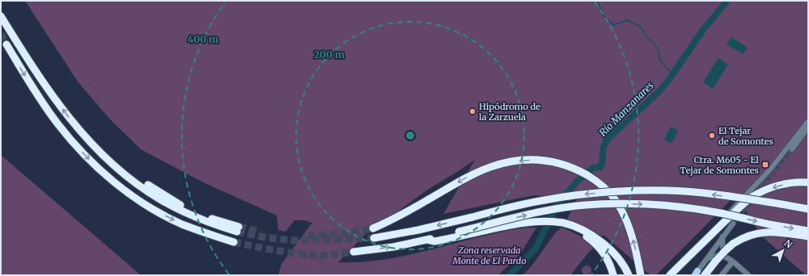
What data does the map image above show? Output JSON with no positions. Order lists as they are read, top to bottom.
{
  "water": ["Río Manzanares"],
  "parks": ["Zona reservada Monte de El Pardo"],
  "places": {
    "other": ["Hipódromo de la Zarzuela", "El Tejar de Somontes"],
    "transit": ["Ctra. M605 - El Tejar de Somontes"]
  },
  "north": "top right",
  "rings": ["400 m", "200 m"]
}
